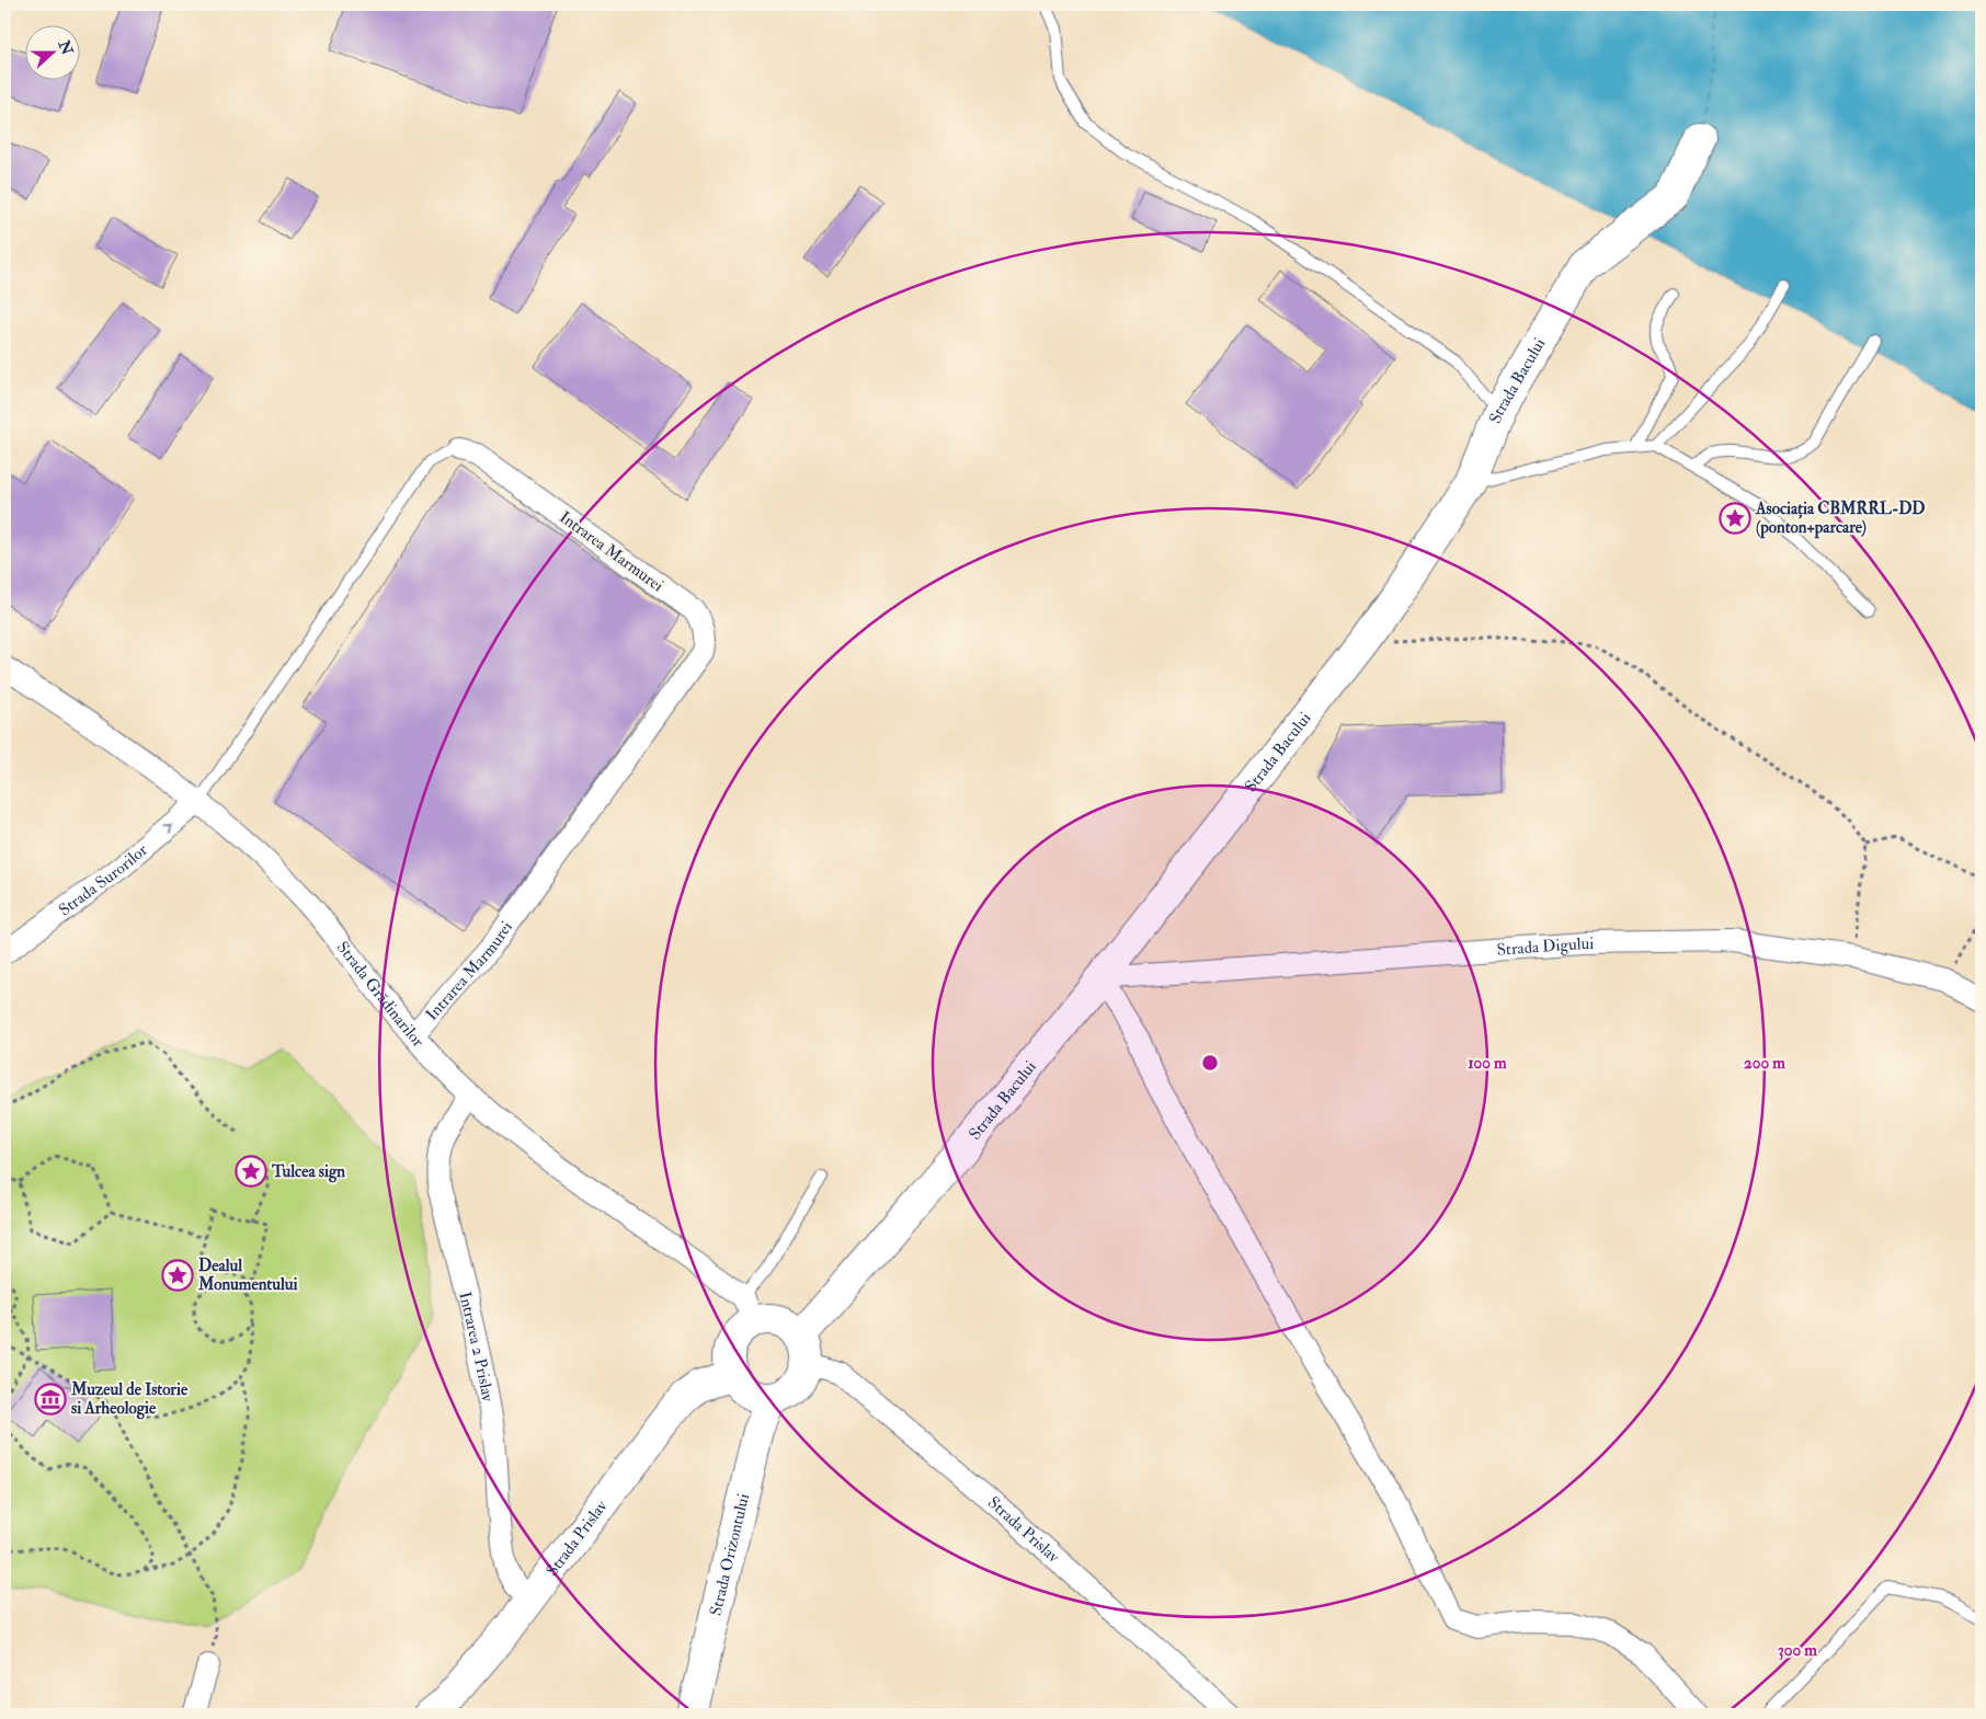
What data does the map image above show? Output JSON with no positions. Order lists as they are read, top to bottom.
{
  "streets": {
    "street": [
      "Strada Bacului",
      "Intrarea Marmurei",
      "Strada Surorilor",
      "Strada Digului",
      "Strada Grădinarilor",
      "Intrarea 2 Prislav",
      "Strada Prislav",
      "Strada Orizontului"
    ]
  },
  "crossings": [
    ["Strada Bacului", "Strada Digului"],
    ["Strada Bacului", "Strada Grădinarilor"],
    ["Strada Bacului", "Strada Prislav"],
    ["Strada Bacului", "Strada Orizontului"],
    ["Intrarea Marmurei", "Strada Surorilor"],
    ["Intrarea Marmurei", "Strada Grădinarilor"],
    ["Strada Surorilor", "Strada Grădinarilor"],
    ["Strada Grădinarilor", "Intrarea 2 Prislav"],
    ["Strada Grădinarilor", "Strada Prislav"],
    ["Strada Grădinarilor", "Strada Orizontului"],
    ["Intrarea 2 Prislav", "Strada Prislav"],
    ["Strada Prislav", "Strada Orizontului"]
  ],
  "one_way": ["Strada Surorilor"],
  "places": {
    "place": ["Asociația CBMRRL-DD (ponton+parcare)", "Tulcea sign", "Dealul Monumentului"],
    "museum": ["Muzeul de Istorie si Arheologie"]
  },
  "north": "right",
  "rings": ["100 m", "200 m", "300 m"]
}
